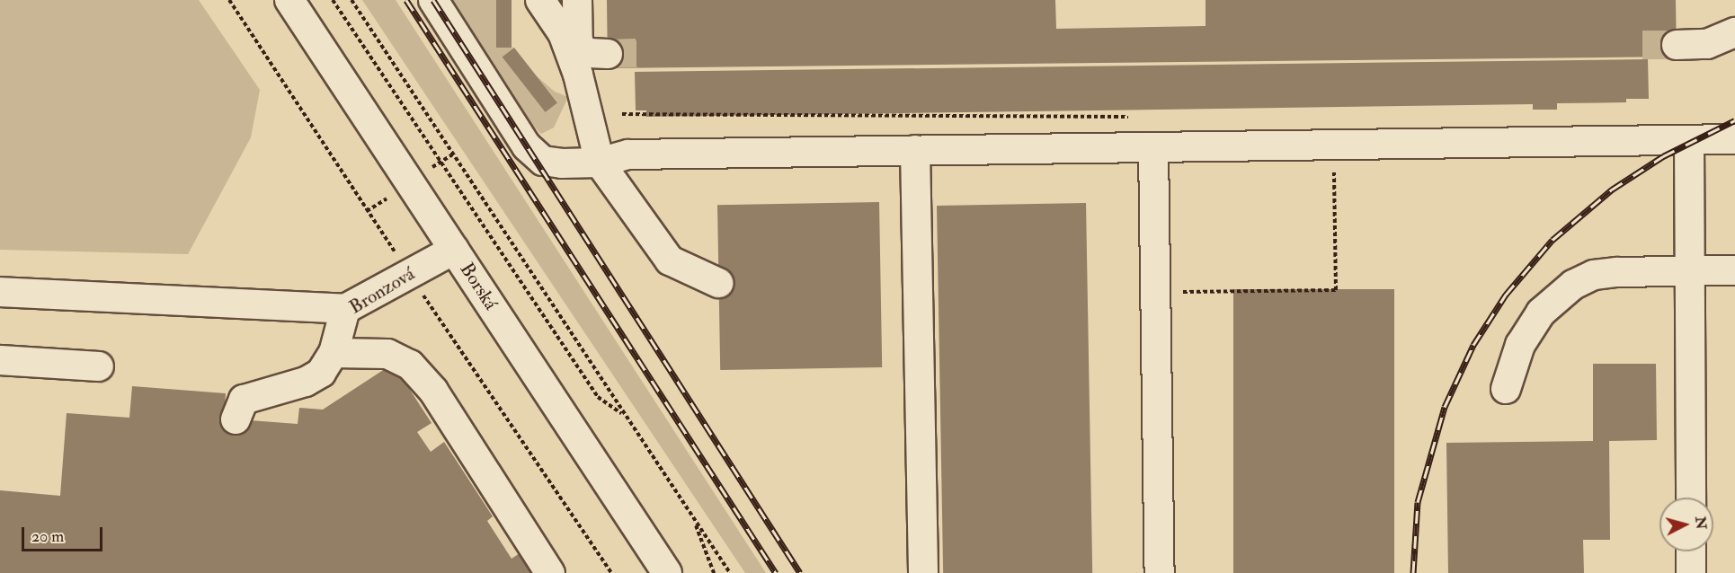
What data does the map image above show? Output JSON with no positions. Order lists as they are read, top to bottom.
{
  "streets": {
    "street": ["Borská", "Bronzová"]
  },
  "crossings": [
    ["Borská", "Bronzová"]
  ],
  "scale_bar": "20 m",
  "north": "right"
}
